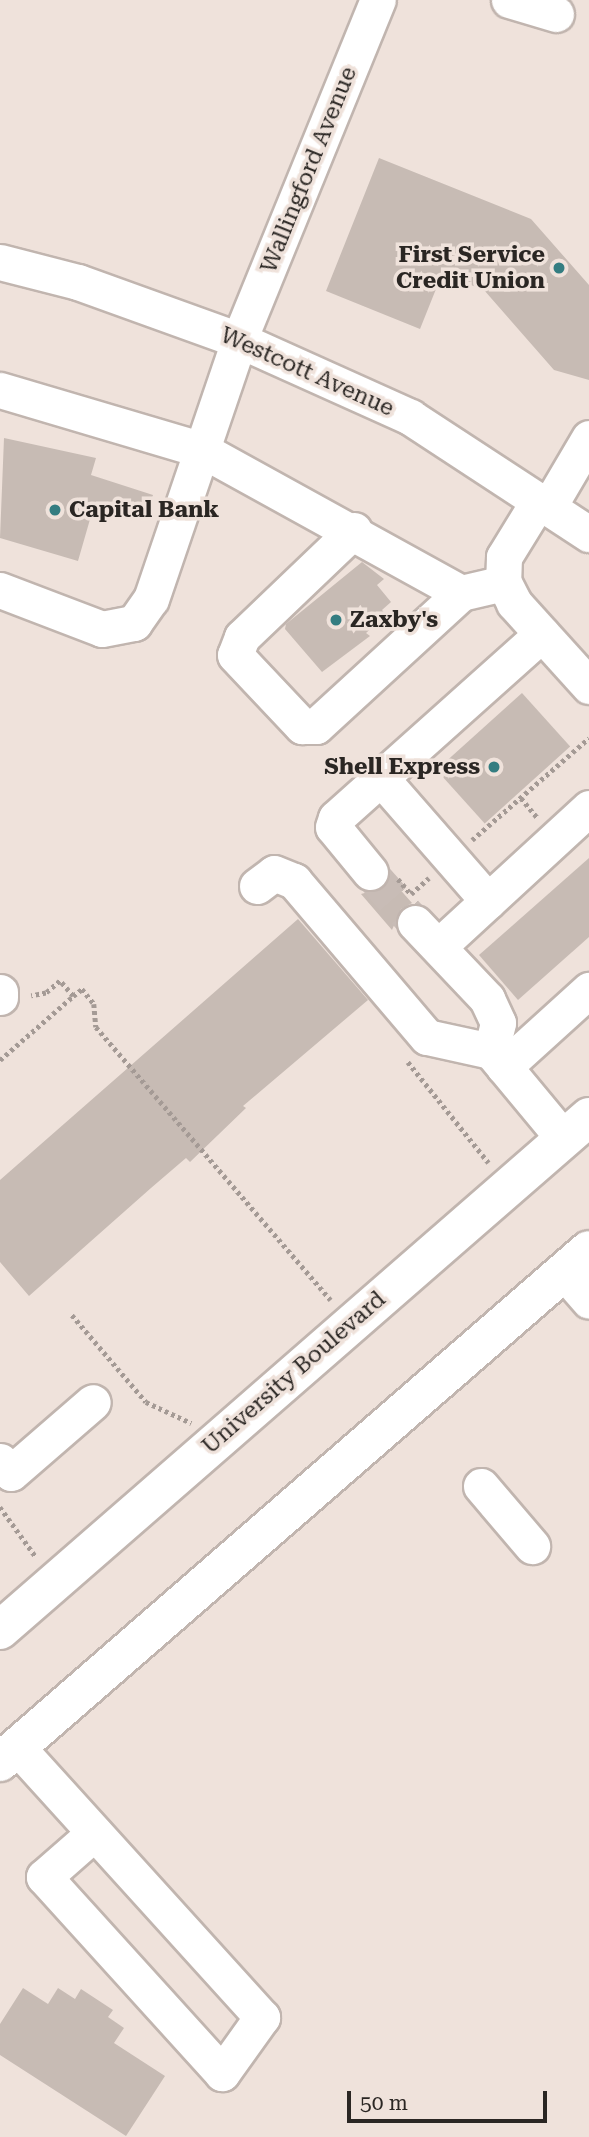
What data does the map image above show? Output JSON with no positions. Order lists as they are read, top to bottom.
{
  "streets": {
    "main road": ["University Boulevard"],
    "street": ["Wallingford Avenue", "Westcott Avenue"]
  },
  "crossings": [
    ["Wallingford Avenue", "Westcott Avenue"]
  ],
  "places": [
    "First Service Credit Union",
    "Capital Bank",
    "Zaxby's",
    "Shell Express"
  ],
  "scale_bar": "50 m"
}
